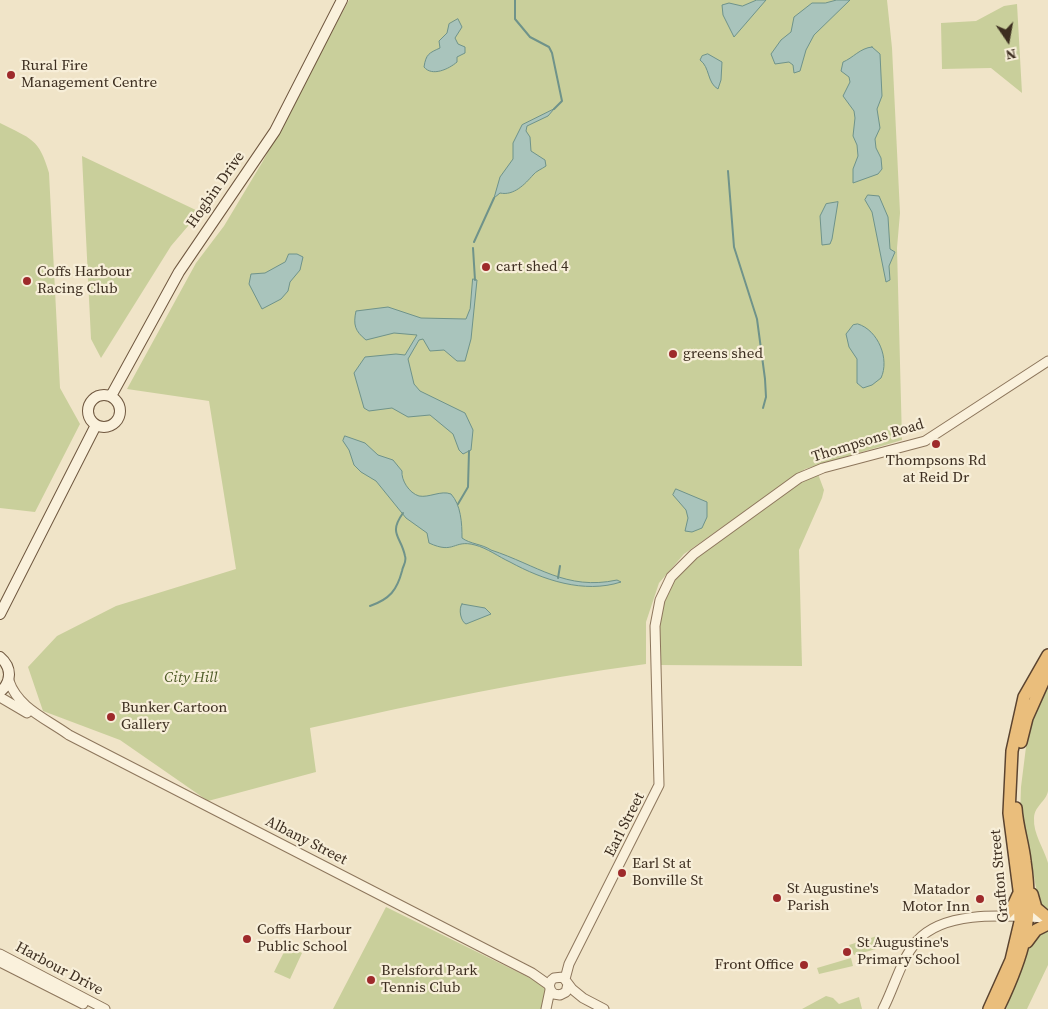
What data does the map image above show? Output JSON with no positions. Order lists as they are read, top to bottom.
{
  "streets": {
    "highway": ["Grafton Street"],
    "main road": ["Hogbin Drive"],
    "street": [
      "Thompsons Road",
      "Earl Street",
      "Albany Street",
      "Harbour Drive"
    ]
  },
  "crossings": [
    ["Thompsons Road", "Earl Street"],
    ["Earl Street", "Albany Street"]
  ],
  "parks": ["City Hill"],
  "places": [
    "Rural Fire Management Centre",
    "cart shed 4",
    "Coffs Harbour Racing Club",
    "greens shed",
    "Thompsons Rd at Reid Dr",
    "Bunker Cartoon Gallery",
    "Earl St at Bonville St",
    "St Augustine's Parish",
    "Matador Motor Inn",
    "Coffs Harbour Public School",
    "St Augustine's Primary School",
    "Front Office",
    "Brelsford Park Tennis Club"
  ],
  "north": "bottom"
}
